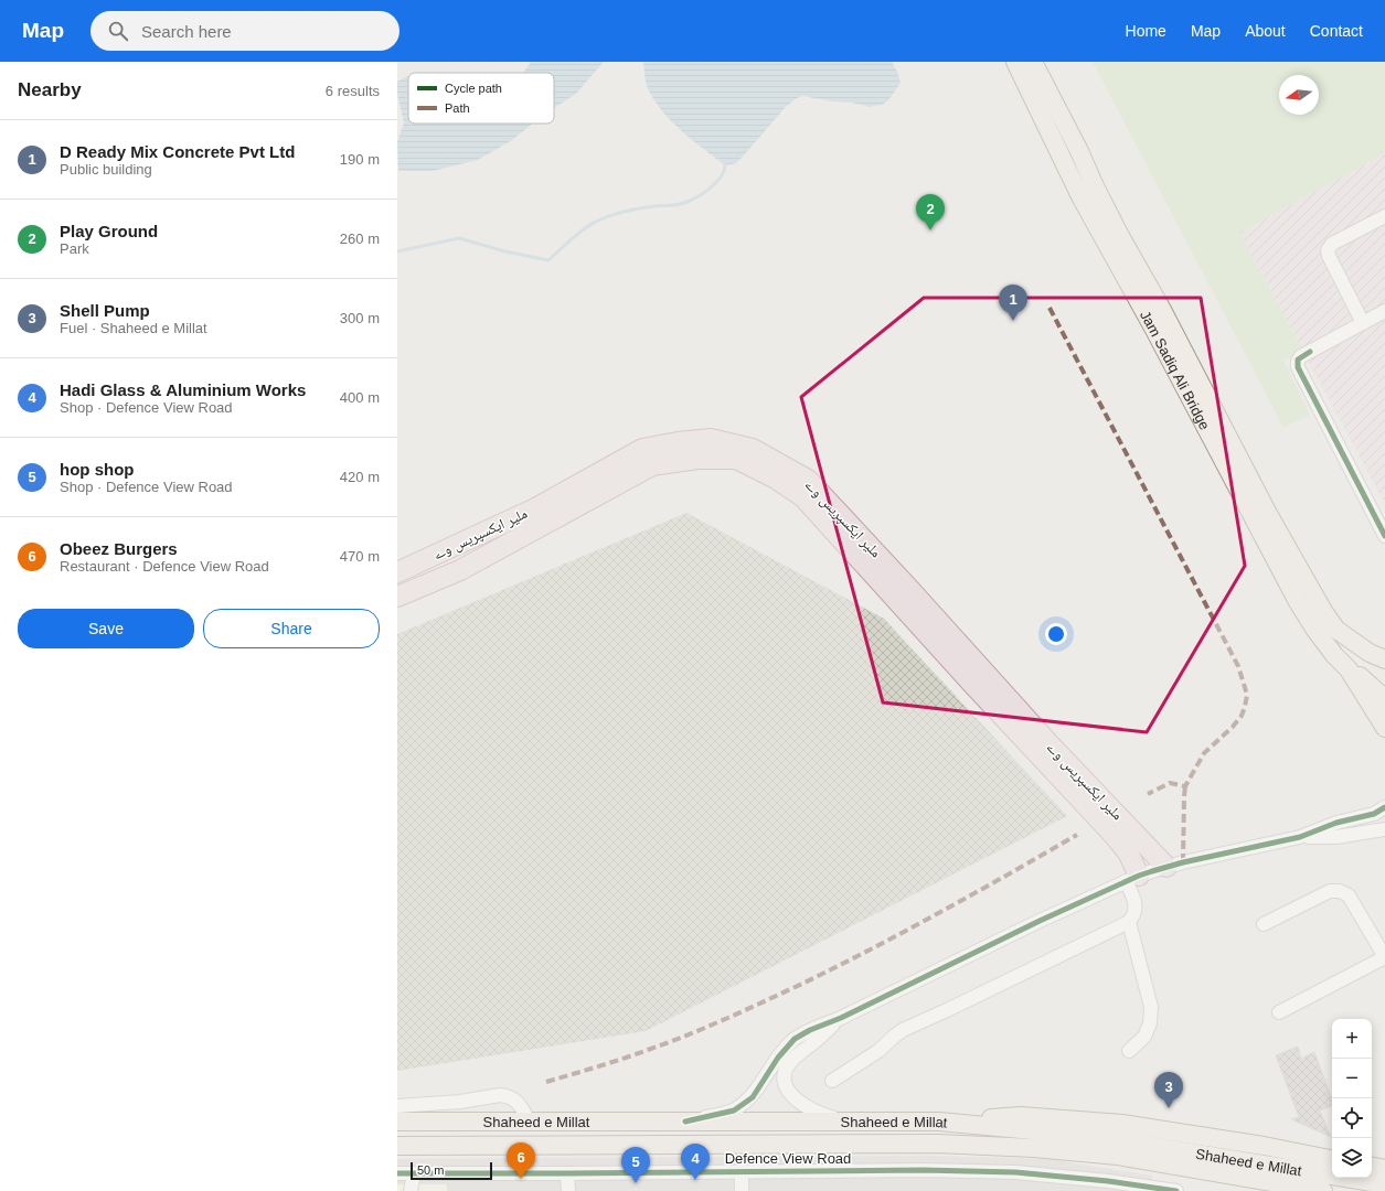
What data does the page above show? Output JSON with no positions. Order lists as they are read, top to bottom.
{
  "streets": {
    "highway": ["ملیر ایکسپریس وے"],
    "main road": ["Jam Sadiq Ali Bridge", "Shaheed e Millat"],
    "street": ["Defence View Road"]
  },
  "legend": ["Cycle path", "Path"],
  "scale_bar": "50 m",
  "north": "left",
  "page": {
    "header": "Map",
    "search": "Search here",
    "nav": [
      "Home",
      "Map",
      "About",
      "Contact"
    ],
    "heading": ["Nearby", "6 results"],
    "list": [
      {
        "mark": "1",
        "name": "D Ready Mix Concrete Pvt Ltd",
        "note": "Public building",
        "value": "190 m"
      },
      {
        "mark": "2",
        "name": "Play Ground",
        "note": "Park",
        "value": "260 m"
      },
      {
        "mark": "3",
        "name": "Shell Pump",
        "note": "Fuel · Shaheed e Millat",
        "value": "300 m"
      },
      {
        "mark": "4",
        "name": "Hadi Glass & Aluminium Works",
        "note": "Shop · Defence View Road",
        "value": "400 m"
      },
      {
        "mark": "5",
        "name": "hop shop",
        "note": "Shop · Defence View Road",
        "value": "420 m"
      },
      {
        "mark": "6",
        "name": "Obeez Burgers",
        "note": "Restaurant · Defence View Road",
        "value": "470 m"
      }
    ],
    "pins": [
      "2",
      "1",
      "3",
      "6",
      "4",
      "5"
    ],
    "buttons": ["Save", "Share"],
    "map_buttons": ["+", "−"],
    "scale": "50 m"
  }
}
